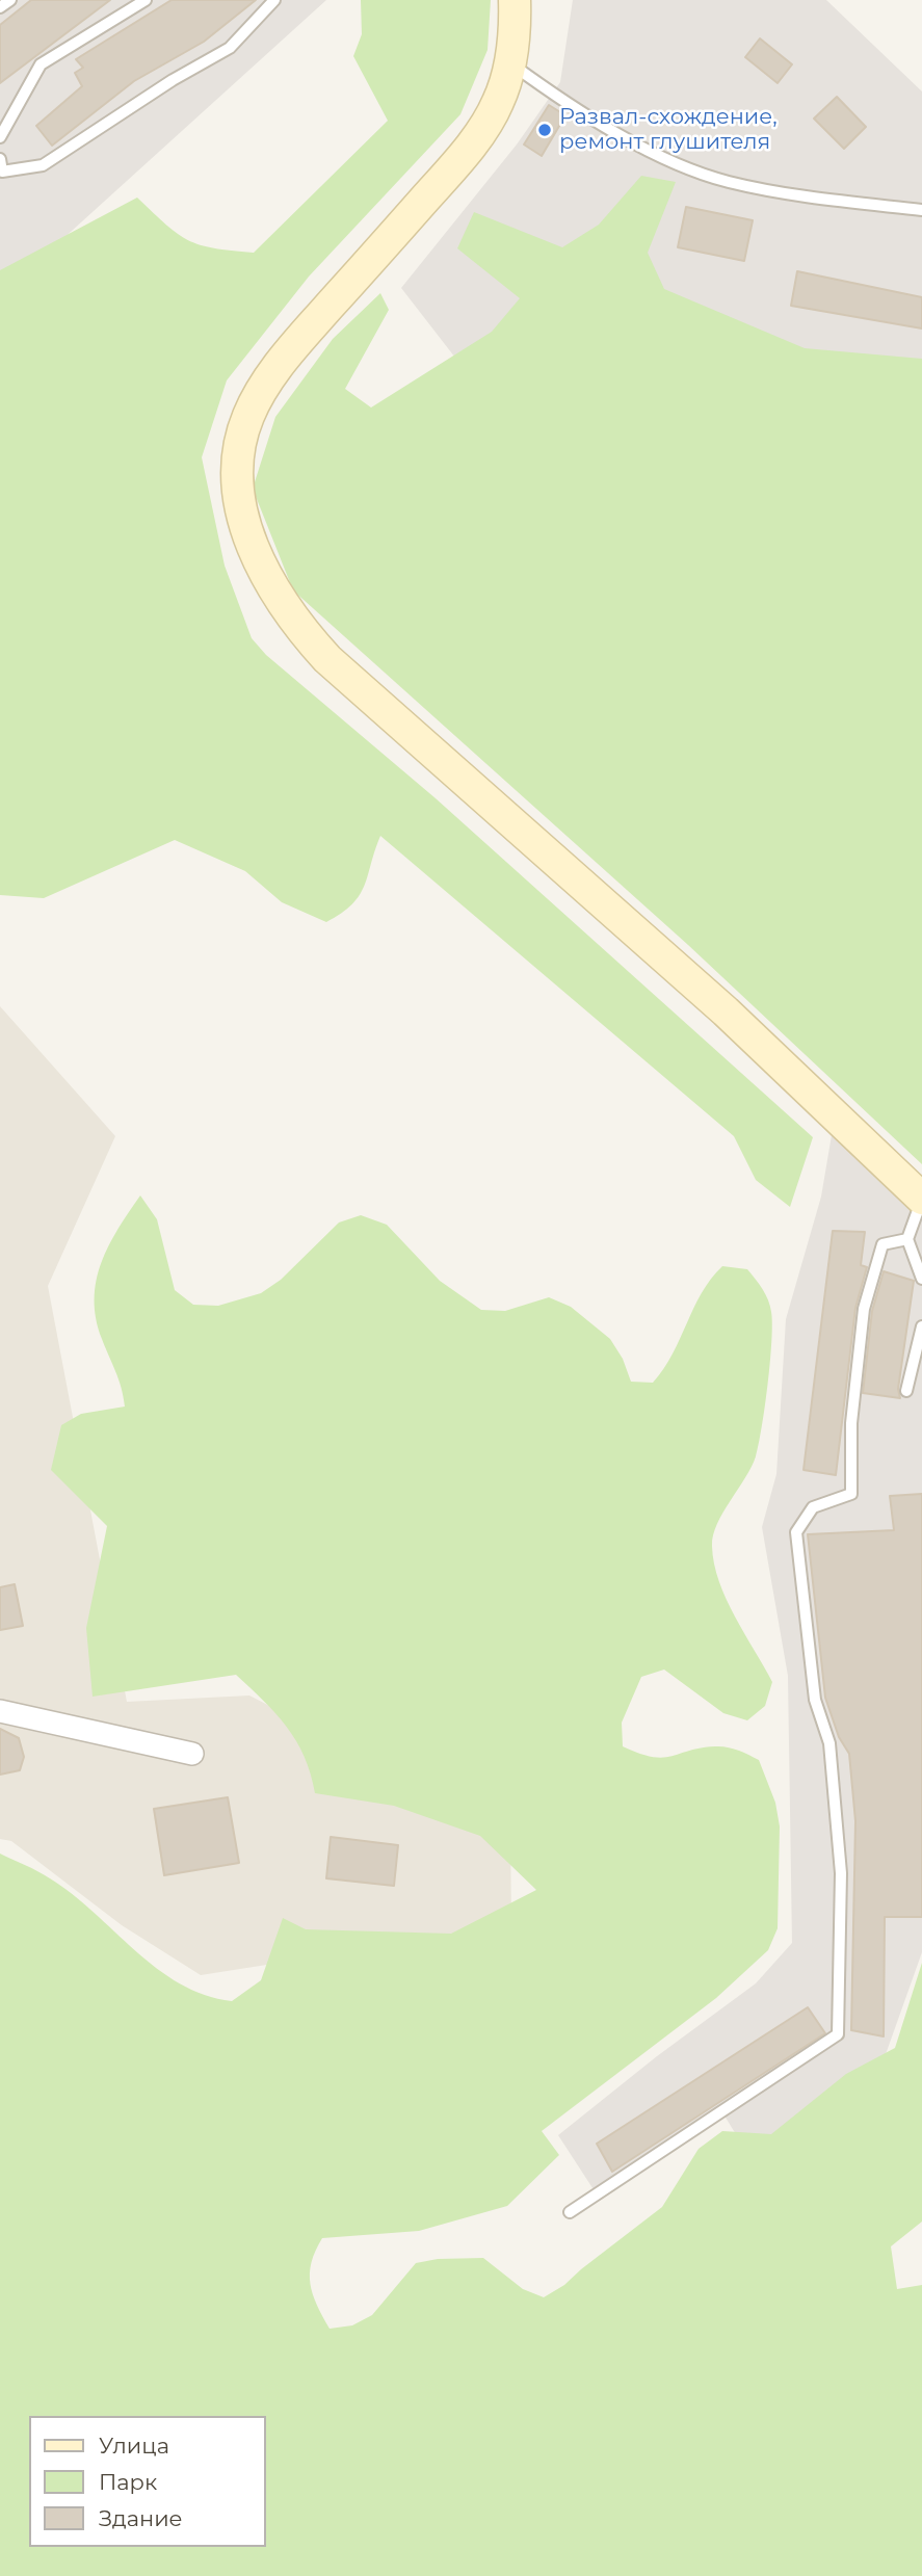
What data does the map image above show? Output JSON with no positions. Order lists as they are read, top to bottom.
{
  "places": ["Развал-схождение, ремонт глушителя"],
  "legend": ["Улица", "Парк", "Здание"]
}
